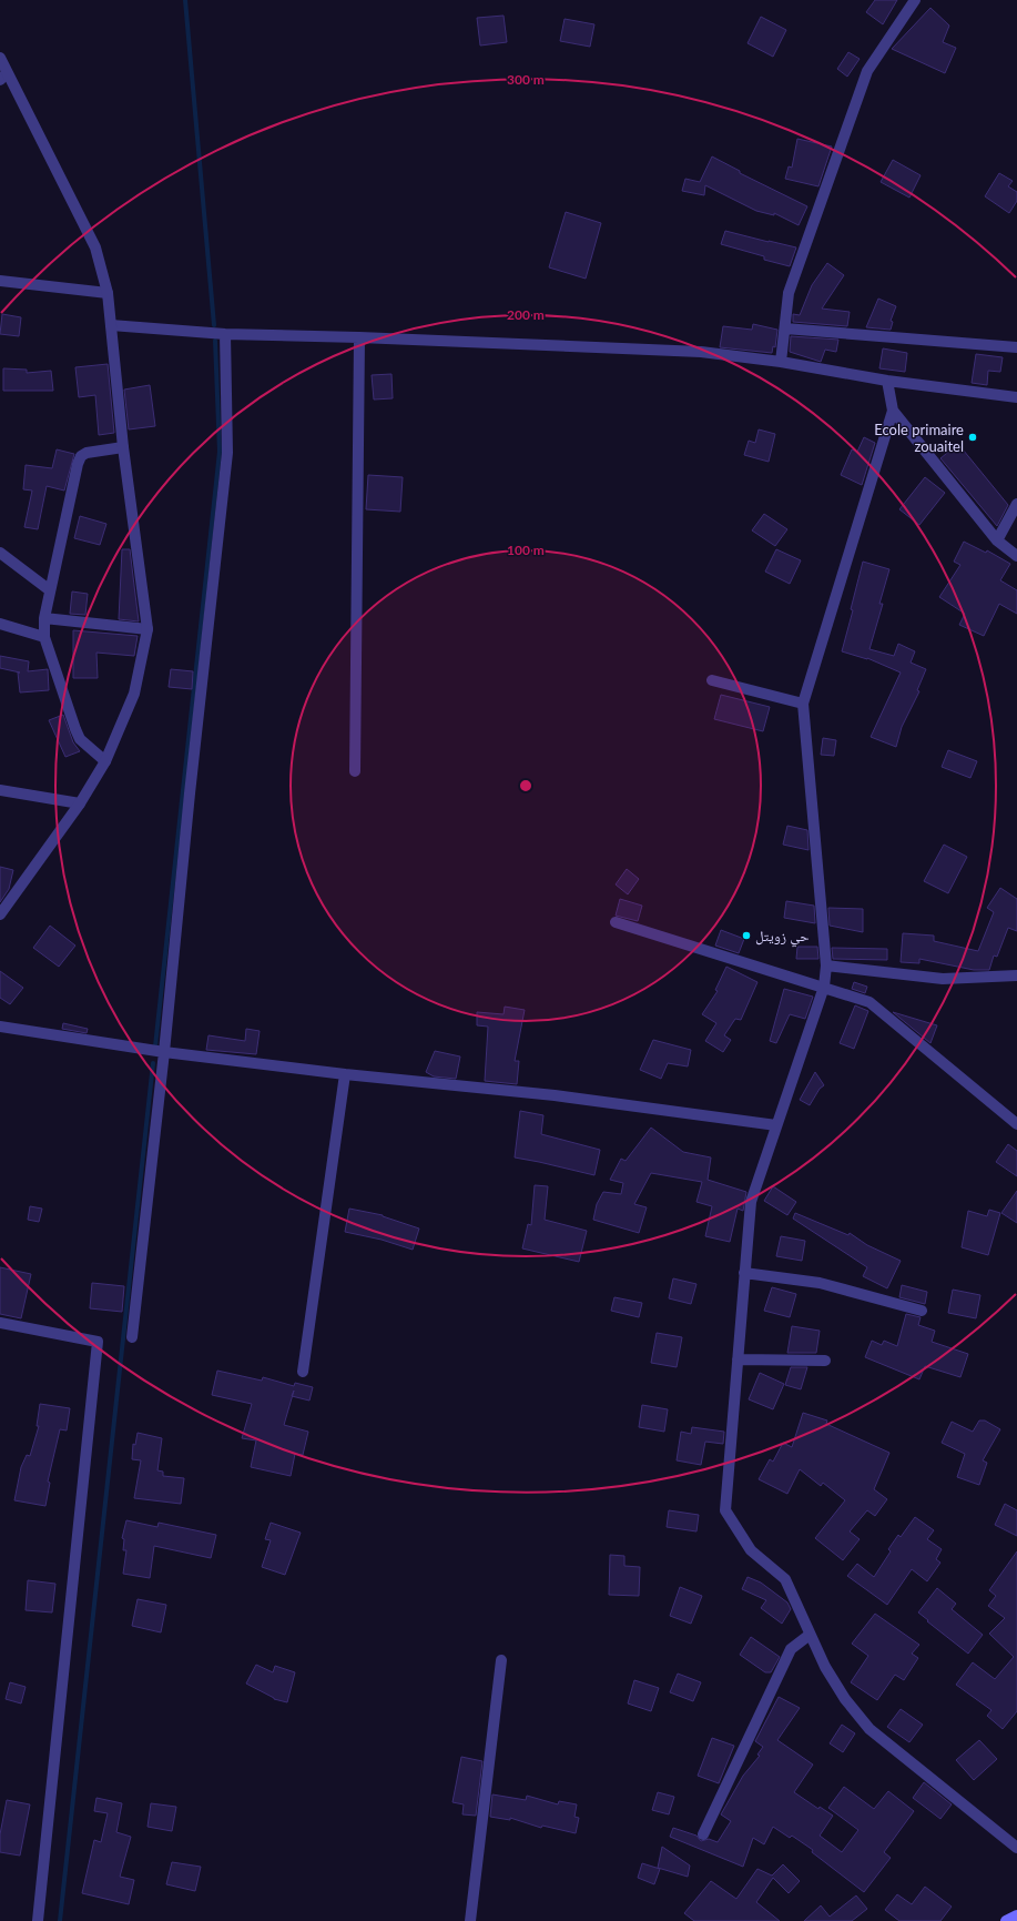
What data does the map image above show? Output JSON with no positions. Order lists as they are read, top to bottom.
{
  "places": ["Ecole primaire zouaitel", "حي زويتل"],
  "rings": ["300 m", "200 m", "100 m"]
}
